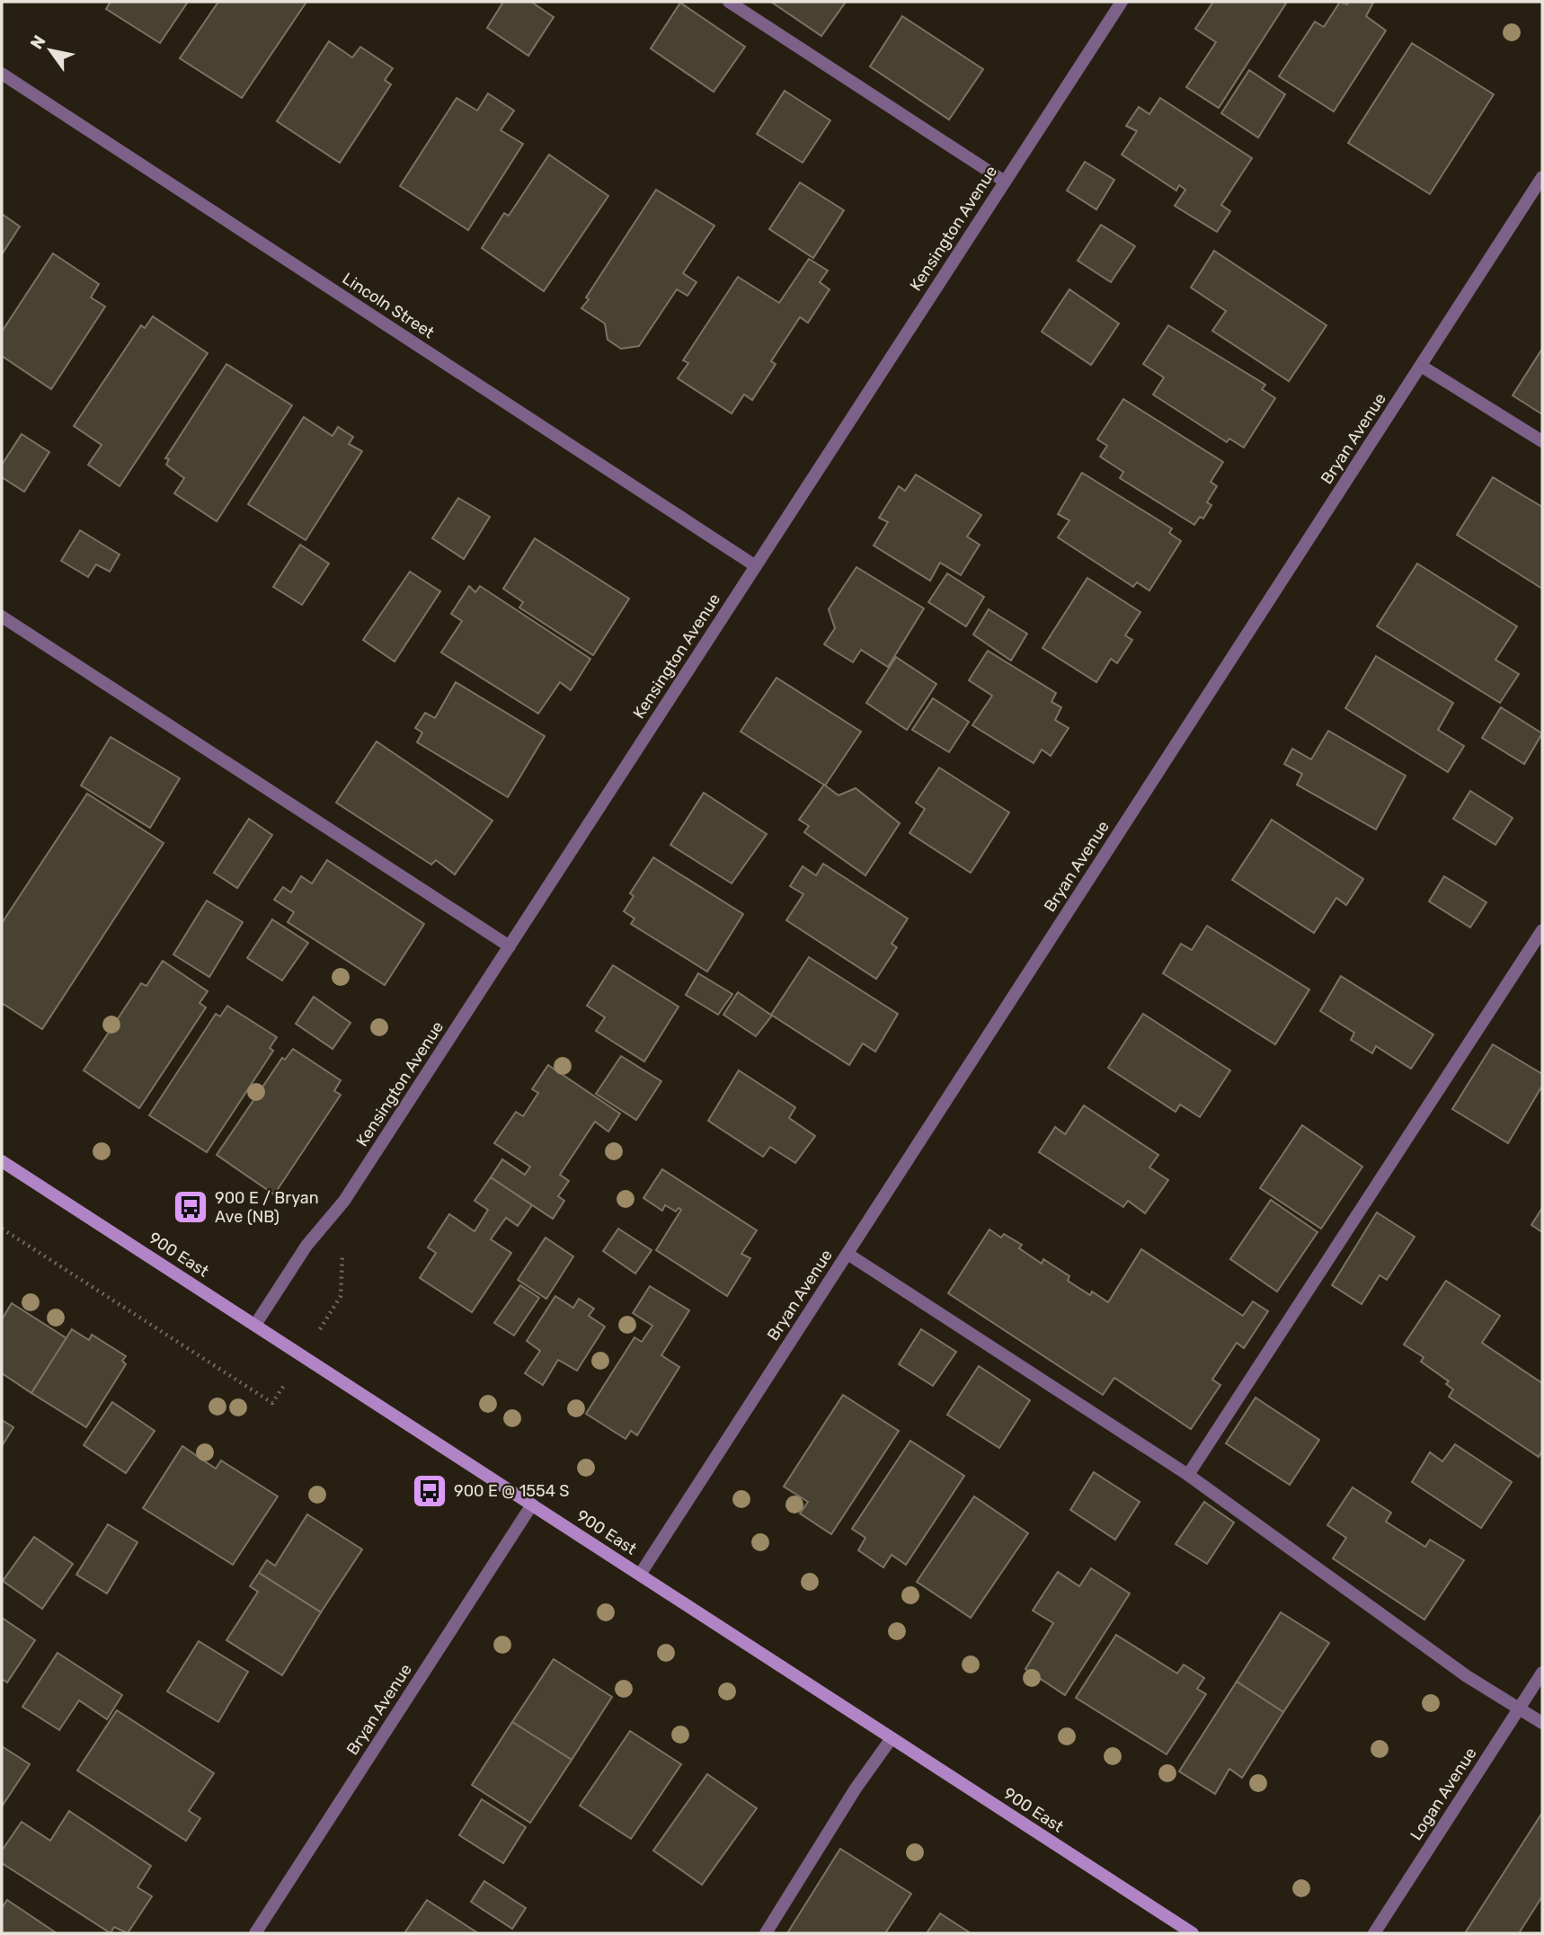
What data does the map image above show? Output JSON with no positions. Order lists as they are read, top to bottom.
{
  "streets": {
    "street": [
      "Kensington Avenue",
      "Lincoln Street",
      "Bryan Avenue",
      "900 East",
      "Logan Avenue"
    ]
  },
  "crossings": [
    ["Kensington Avenue", "Lincoln Street"],
    ["Kensington Avenue", "900 East"],
    ["Bryan Avenue", "900 East"]
  ],
  "places": {
    "bus stop": ["900 E / Bryan Ave (NB)", "900 E @ 1554 S"]
  },
  "north": "top left"
}
